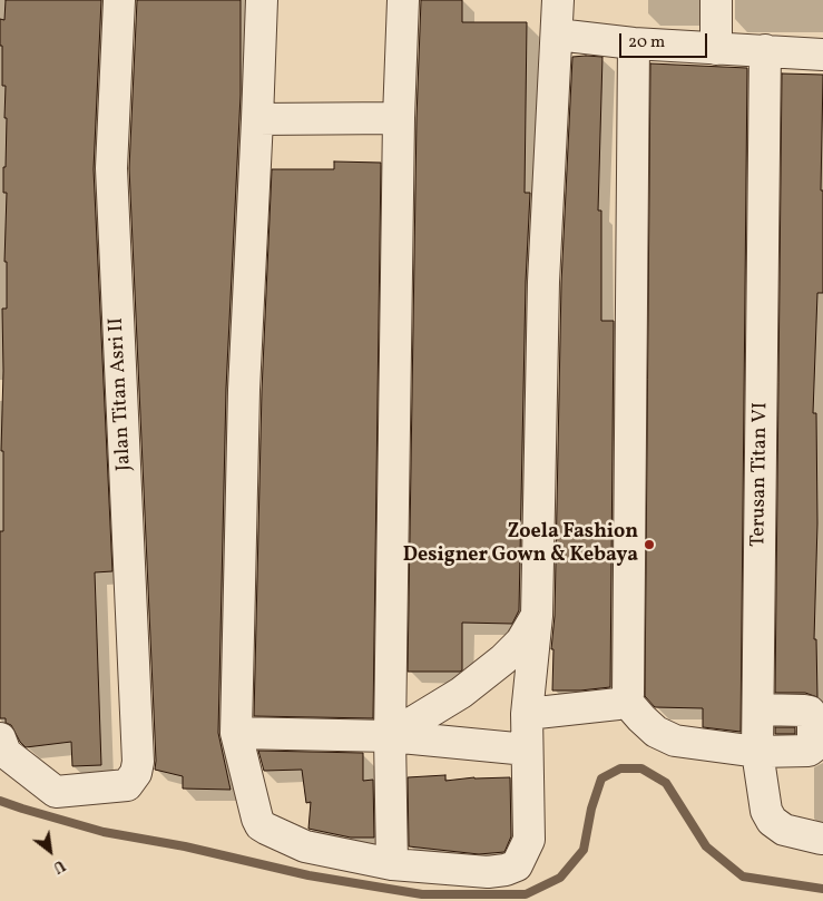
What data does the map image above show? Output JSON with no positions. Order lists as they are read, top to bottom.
{
  "streets": {
    "street": ["Jalan Titan Asri II", "Terusan Titan VI"]
  },
  "places": ["Zoela Fashion Designer Gown & Kebaya"],
  "scale_bar": "20 m",
  "north": "bottom right"
}
